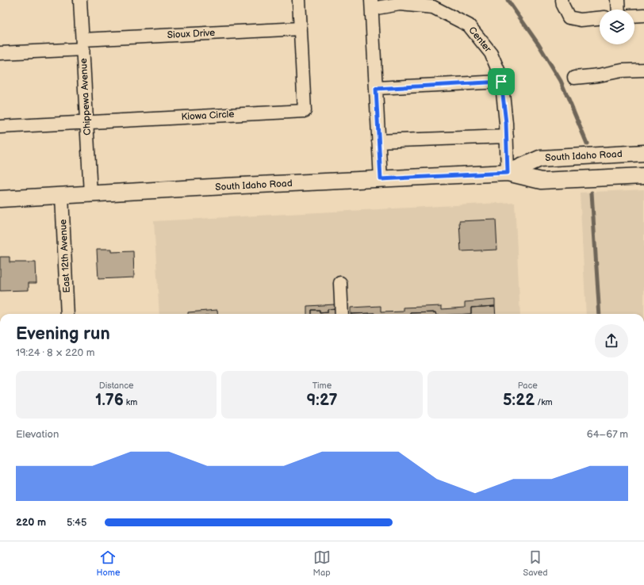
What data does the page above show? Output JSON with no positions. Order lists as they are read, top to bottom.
{
  "streets": {
    "main road": ["South Idaho Road"],
    "street": [
      "Sioux Drive",
      "Center",
      "Chippewa Avenue",
      "Kiowa Circle",
      "East 12th Avenue"
    ]
  },
  "crossings": [
    ["Sioux Drive", "Chippewa Avenue"],
    ["Sioux Drive", "Kiowa Circle"],
    ["Center", "South Idaho Road"],
    ["Chippewa Avenue", "Kiowa Circle"],
    ["Chippewa Avenue", "South Idaho Road"],
    ["South Idaho Road", "East 12th Avenue"]
  ],
  "page": {
    "heading": ["Evening run", "19:24 · 8 × 220 m"],
    "stats": [
      ["Distance", "1.76 km"],
      ["Time", "9:27"],
      ["Pace", "5:22 /km"]
    ],
    "chart": ["Elevation", "64–67 m"],
    "list": [
      {
        "name": "220 m",
        "note": "5:45"
      }
    ],
    "tabs": ["Home", "Map", "Saved"]
  }
}
